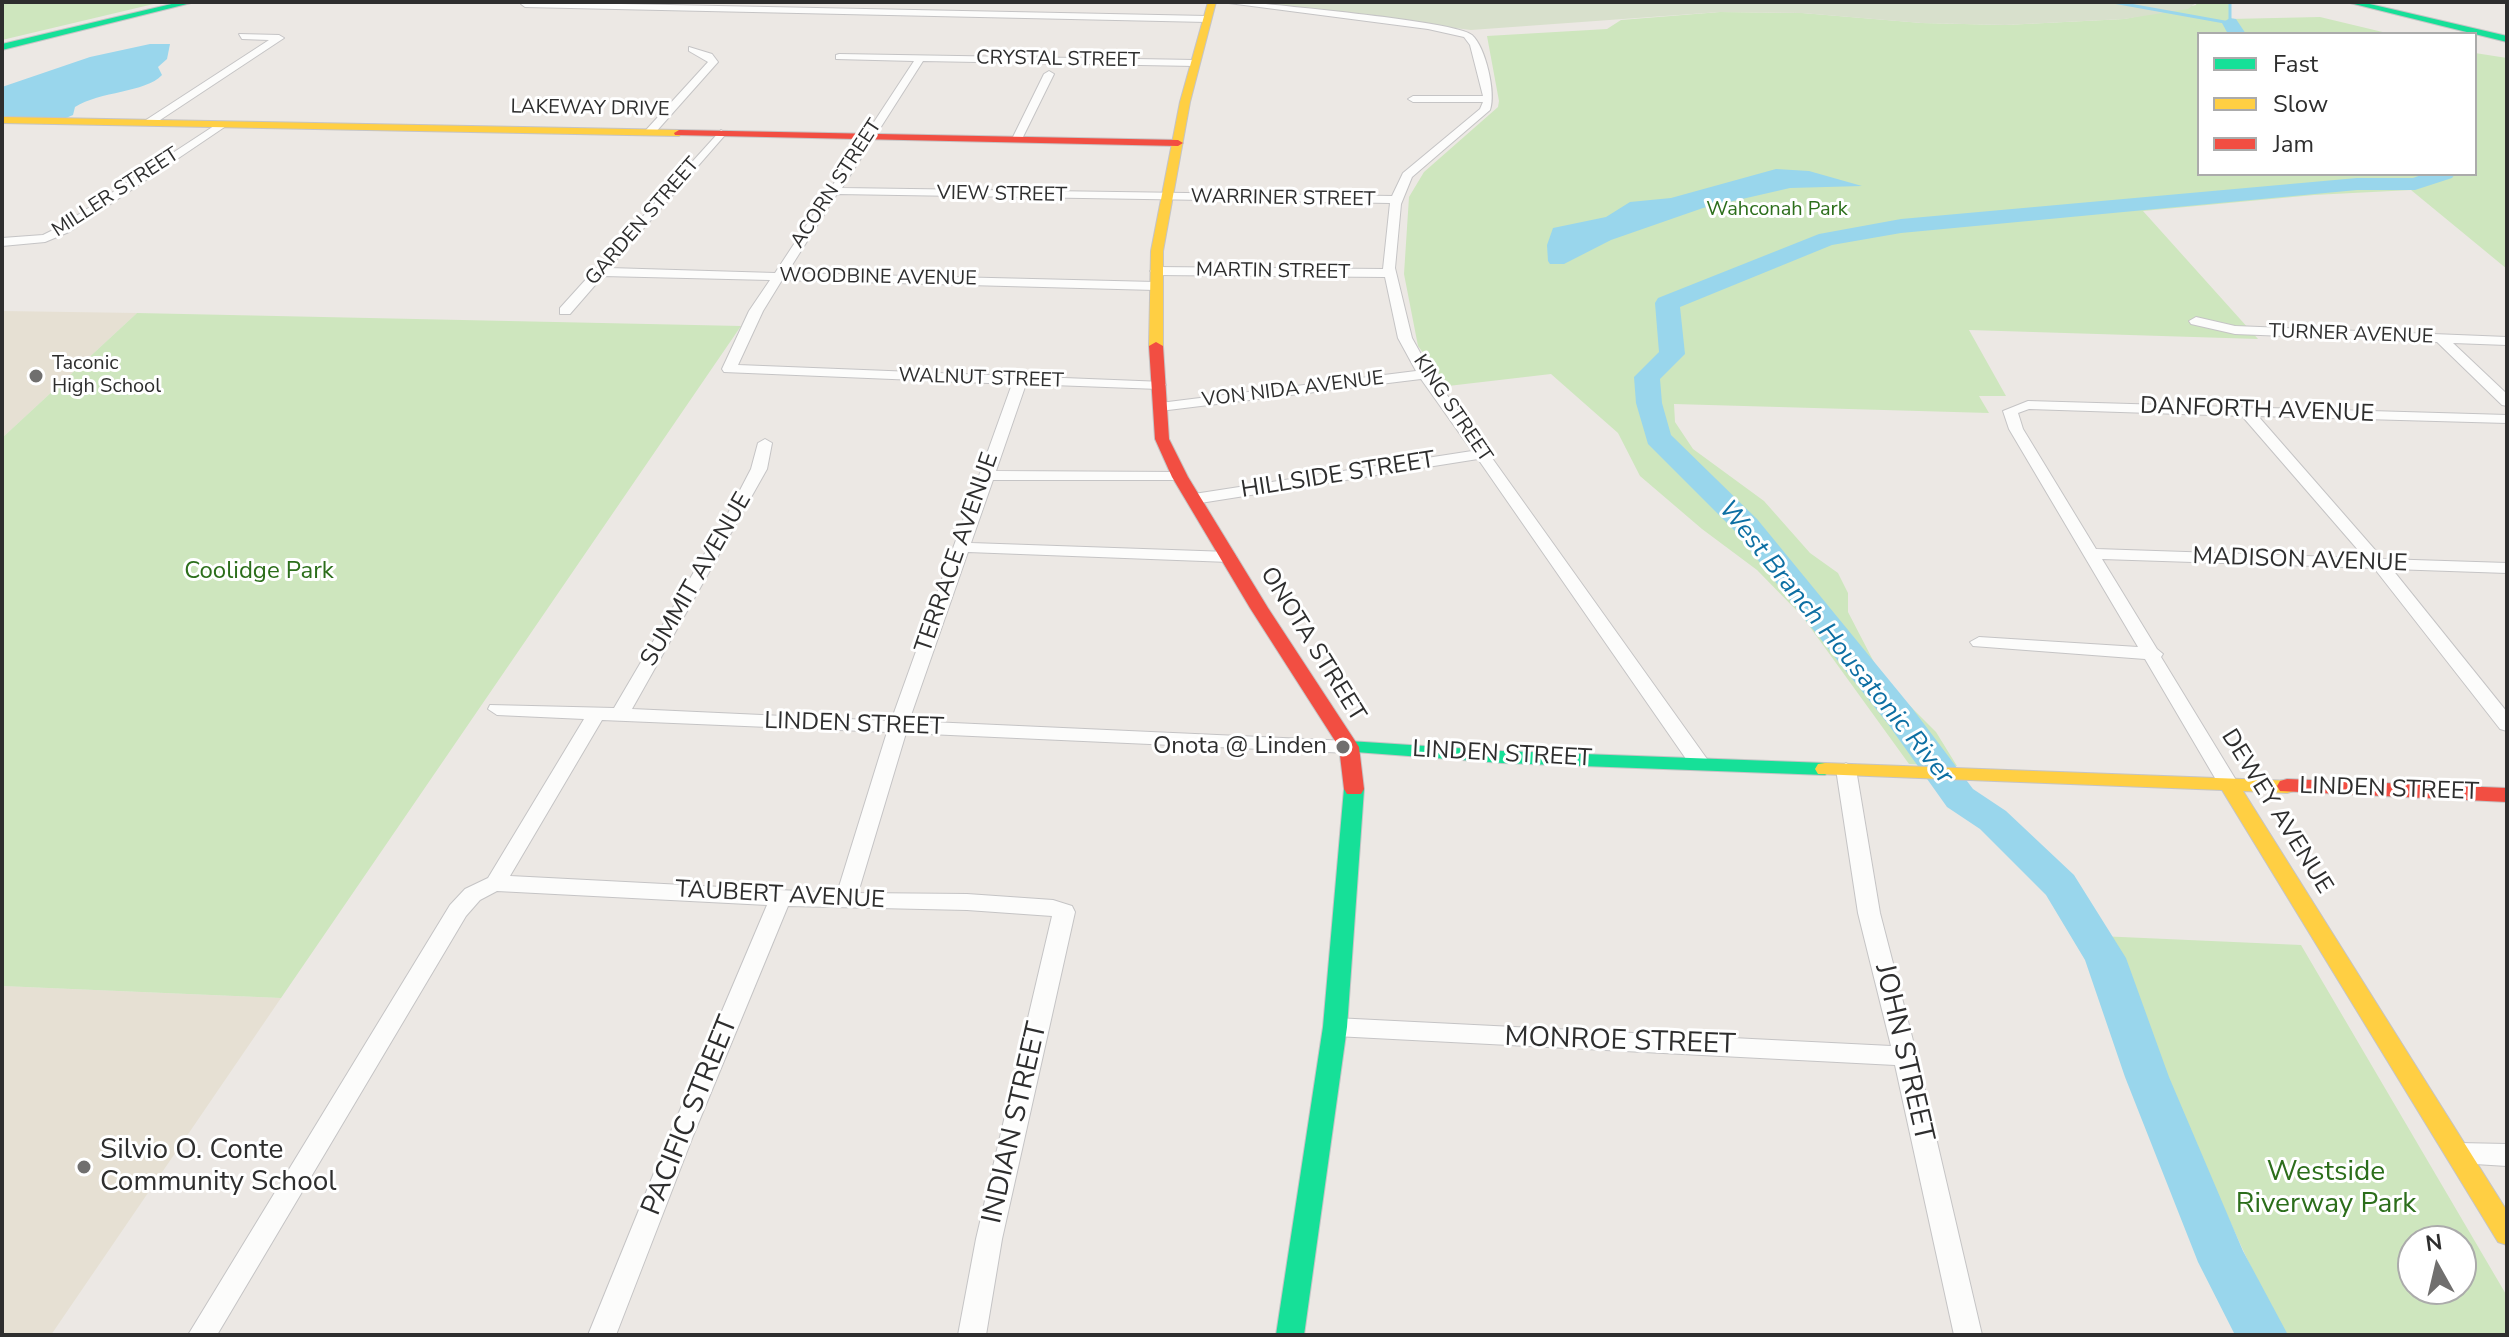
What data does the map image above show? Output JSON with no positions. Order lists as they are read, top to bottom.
{
  "streets": {
    "street": [
      "CRYSTAL STREET",
      "LAKEWAY DRIVE",
      "ACORN STREET",
      "MILLER STREET",
      "VIEW STREET",
      "WARRINER STREET",
      "GARDEN STREET",
      "MARTIN STREET",
      "WOODBINE AVENUE",
      "TURNER AVENUE",
      "WALNUT STREET",
      "VON NIDA AVENUE",
      "KING STREET",
      "DANFORTH AVENUE",
      "HILLSIDE STREET",
      "TERRACE AVENUE",
      "MADISON AVENUE",
      "SUMMIT AVENUE",
      "ONOTA STREET",
      "LINDEN STREET",
      "DEWEY AVENUE",
      "TAUBERT AVENUE",
      "MONROE STREET",
      "JOHN STREET",
      "PACIFIC STREET",
      "INDIAN STREET"
    ]
  },
  "crossings": [
    ["CRYSTAL STREET", "ACORN STREET"],
    ["CRYSTAL STREET", "ONOTA STREET"],
    ["LAKEWAY DRIVE", "ACORN STREET"],
    ["LAKEWAY DRIVE", "MILLER STREET"],
    ["LAKEWAY DRIVE", "GARDEN STREET"],
    ["LAKEWAY DRIVE", "ONOTA STREET"],
    ["ACORN STREET", "VIEW STREET"],
    ["ACORN STREET", "WOODBINE AVENUE"],
    ["ACORN STREET", "WALNUT STREET"],
    ["VIEW STREET", "WARRINER STREET"],
    ["VIEW STREET", "ONOTA STREET"],
    ["WARRINER STREET", "KING STREET"],
    ["WARRINER STREET", "ONOTA STREET"],
    ["GARDEN STREET", "WOODBINE AVENUE"],
    ["MARTIN STREET", "WOODBINE AVENUE"],
    ["MARTIN STREET", "KING STREET"],
    ["MARTIN STREET", "ONOTA STREET"],
    ["WOODBINE AVENUE", "ONOTA STREET"],
    ["WALNUT STREET", "TERRACE AVENUE"],
    ["WALNUT STREET", "ONOTA STREET"],
    ["VON NIDA AVENUE", "KING STREET"],
    ["VON NIDA AVENUE", "ONOTA STREET"],
    ["KING STREET", "HILLSIDE STREET"],
    ["KING STREET", "LINDEN STREET"],
    ["DANFORTH AVENUE", "DEWEY AVENUE"],
    ["HILLSIDE STREET", "ONOTA STREET"],
    ["TERRACE AVENUE", "LINDEN STREET"],
    ["TERRACE AVENUE", "TAUBERT AVENUE"],
    ["MADISON AVENUE", "DEWEY AVENUE"],
    ["SUMMIT AVENUE", "LINDEN STREET"],
    ["ONOTA STREET", "LINDEN STREET"],
    ["ONOTA STREET", "MONROE STREET"],
    ["LINDEN STREET", "DEWEY AVENUE"],
    ["LINDEN STREET", "JOHN STREET"],
    ["TAUBERT AVENUE", "PACIFIC STREET"],
    ["TAUBERT AVENUE", "INDIAN STREET"],
    ["MONROE STREET", "JOHN STREET"]
  ],
  "water": ["West Branch Housatonic River"],
  "parks": ["Wahconah Park", "Coolidge Park", "Westside Riverway Park"],
  "places": ["Taconic High School", "Onota @ Linden", "Silvio O. Conte Community School"],
  "legend": ["Fast", "Slow", "Jam"],
  "north": "top"
}
